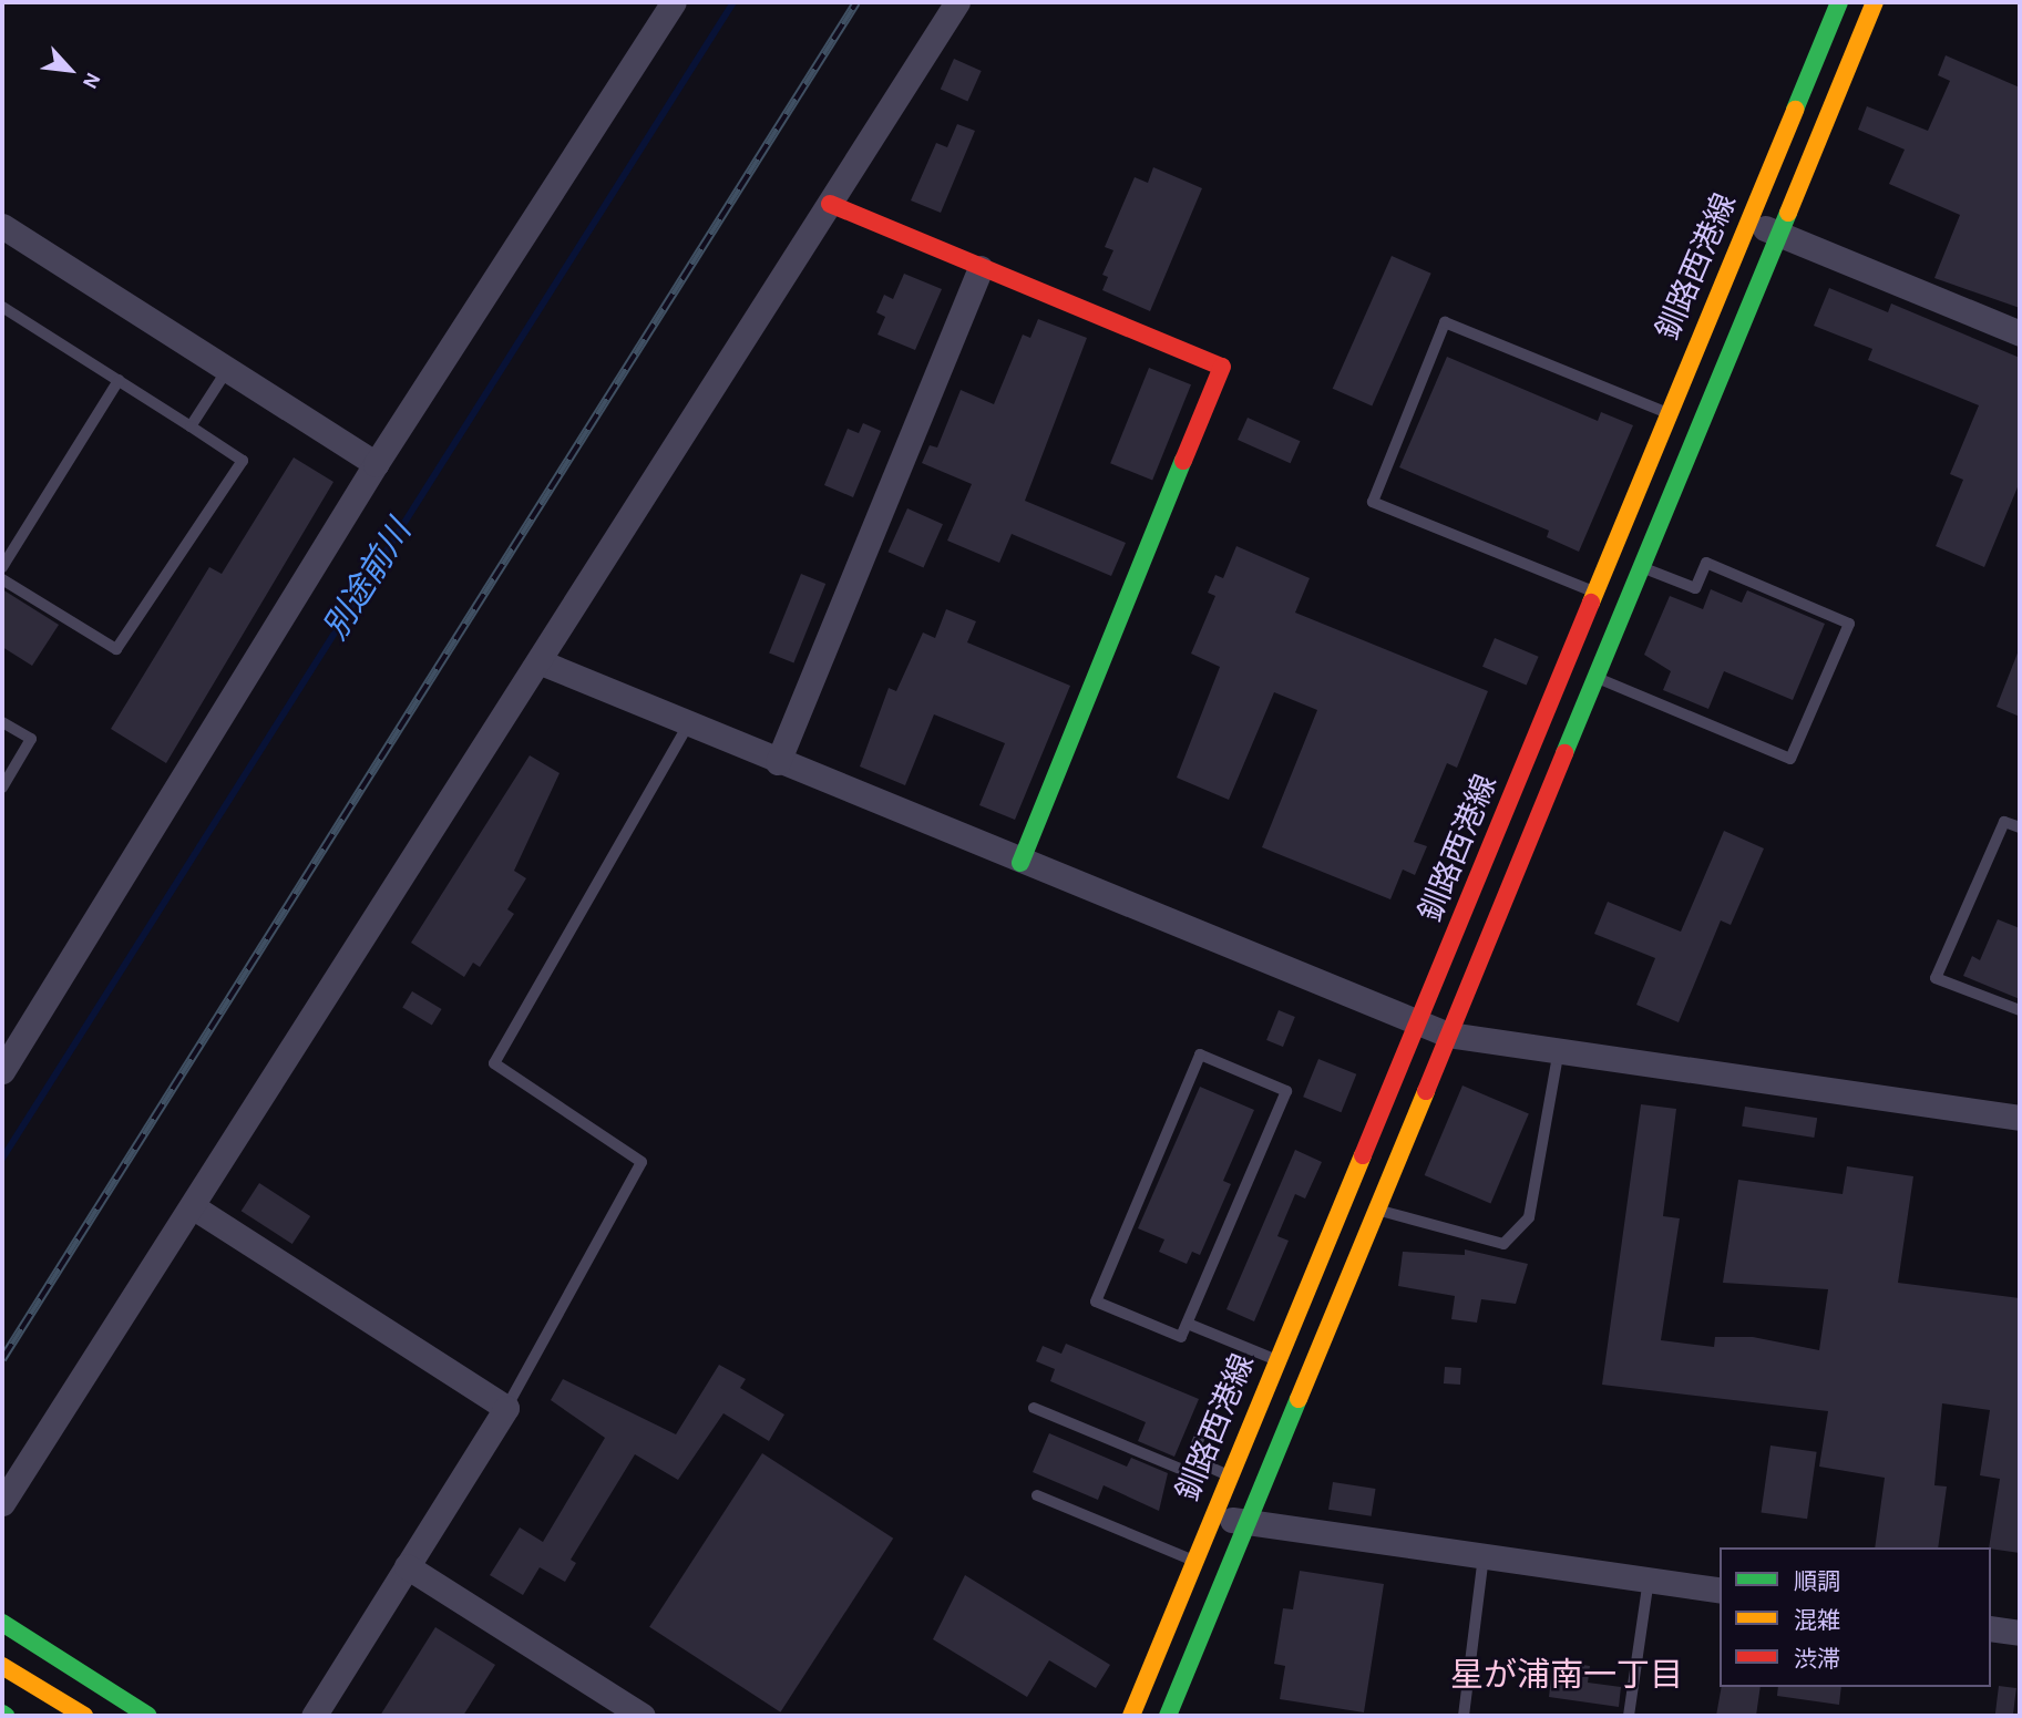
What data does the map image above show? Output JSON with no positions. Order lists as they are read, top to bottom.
{
  "streets": {
    "main road": ["釧路西港線"]
  },
  "districts": ["星が浦南一丁目"],
  "water": ["別途前川"],
  "legend": ["順調", "混雑", "渋滞"],
  "north": "bottom right"
}
